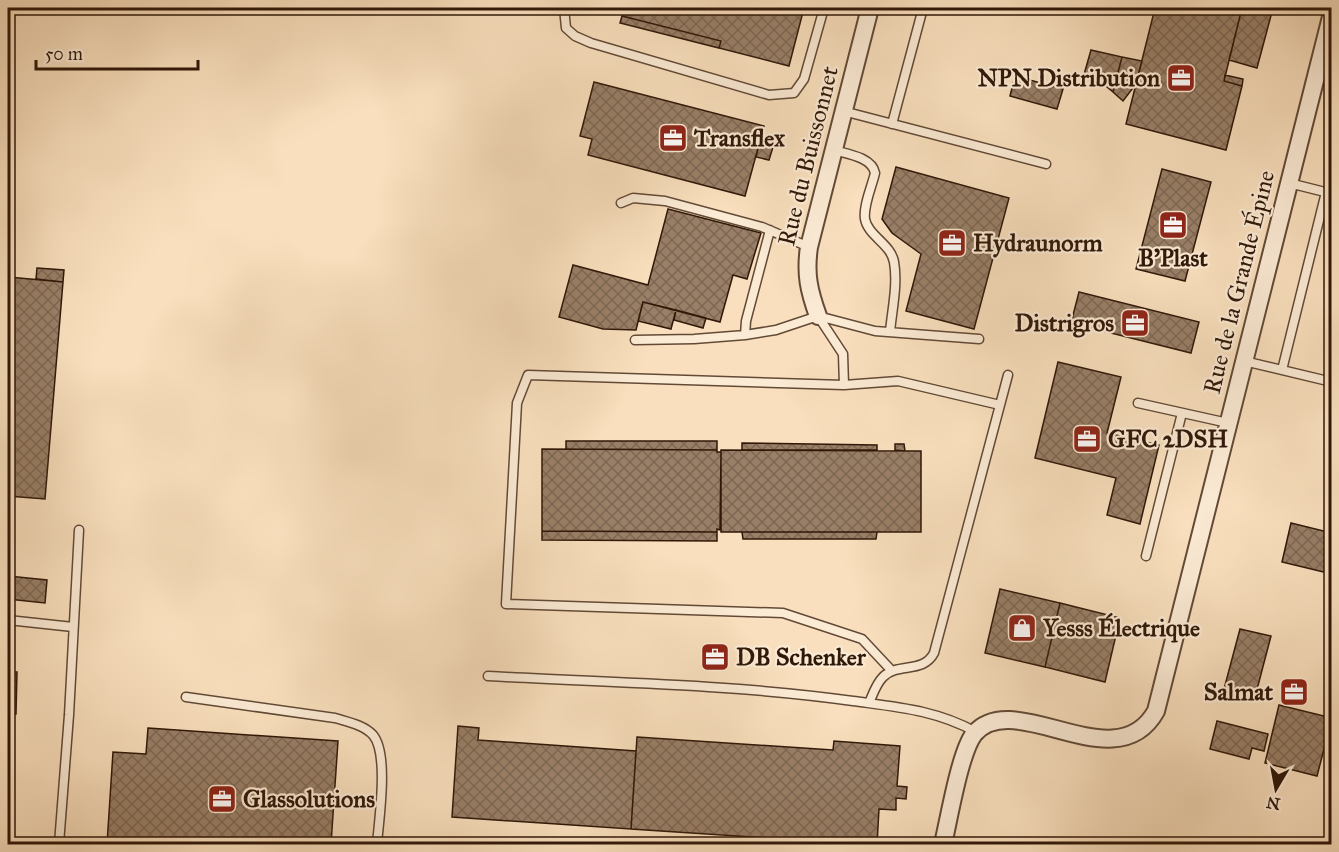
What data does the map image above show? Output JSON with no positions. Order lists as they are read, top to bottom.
{
  "streets": {
    "street": ["Rue du Buissonnet", "Rue de la Grande Épine"]
  },
  "places": {
    "office": [
      "NPN Distribution",
      "Transflex",
      "B’Plast",
      "Hydraunorm",
      "Distrigros",
      "GFC 2DSH",
      "DB Schenker",
      "Salmat",
      "Glassolutions"
    ],
    "shop": ["Yesss Électrique"]
  },
  "scale_bar": "50 m",
  "north": "bottom"
}
